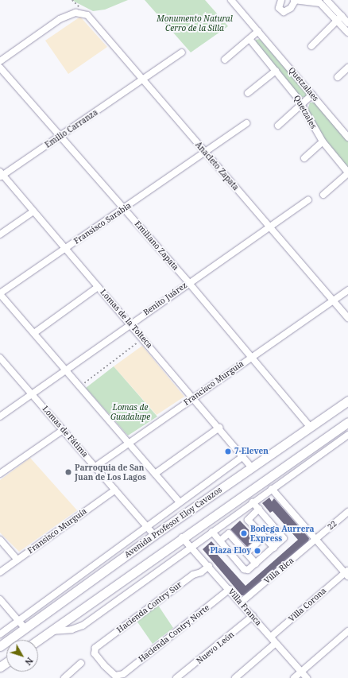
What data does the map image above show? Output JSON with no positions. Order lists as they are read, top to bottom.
{
  "streets": {
    "main road": ["Avenida Profesor Eloy Cavazos"],
    "street": [
      "Quetzalaes",
      "Quetzales",
      "Emilio Carranza",
      "Anacleto Zapata",
      "Fransisco Sarabia",
      "Emiliano Zapata",
      "Benito Juárez",
      "Lomas de la Tolteca",
      "Francisco Murguía",
      "Lomas de Fátima",
      "22",
      "Fransisco Murguía",
      "Villa Rica",
      "Villa Corona",
      "Hacienda Contry Sur",
      "Villa Franca",
      "Hacienda Contry Norte",
      "Nuevo León"
    ]
  },
  "crossings": [
    ["Emilio Carranza", "Anacleto Zapata"],
    ["Emilio Carranza", "Emiliano Zapata"],
    ["Emilio Carranza", "Lomas de la Tolteca"],
    ["Anacleto Zapata", "Fransisco Sarabia"],
    ["Anacleto Zapata", "Benito Juárez"],
    ["Anacleto Zapata", "Francisco Murguía"],
    ["Fransisco Sarabia", "Emiliano Zapata"],
    ["Fransisco Sarabia", "Lomas de la Tolteca"],
    ["Emiliano Zapata", "Benito Juárez"],
    ["Emiliano Zapata", "Francisco Murguía"],
    ["Emiliano Zapata", "Avenida Profesor Eloy Cavazos"],
    ["Benito Juárez", "Lomas de la Tolteca"],
    ["Benito Juárez", "Lomas de Fátima"],
    ["Lomas de la Tolteca", "Francisco Murguía"],
    ["Lomas de la Tolteca", "Avenida Profesor Eloy Cavazos"],
    ["Francisco Murguía", "Lomas de Fátima"],
    ["Lomas de Fátima", "Avenida Profesor Eloy Cavazos"],
    ["Lomas de Fátima", "Fransisco Murguía"],
    ["22", "Villa Rica"],
    ["Villa Rica", "Villa Franca"],
    ["Villa Corona", "Villa Franca"],
    ["Hacienda Contry Sur", "Villa Franca"],
    ["Hacienda Contry Sur", "Hacienda Contry Norte"],
    ["Villa Franca", "Hacienda Contry Norte"],
    ["Villa Franca", "Nuevo León"]
  ],
  "parks": ["Monumento Natural Cerro de la Silla", "Lomas de Guadalupe"],
  "places": [
    "7-Eleven",
    "Parroquia de San Juan de Los Lagos",
    "Bodega Aurrera Express",
    "Plaza Eloy"
  ],
  "north": "bottom right"
}
